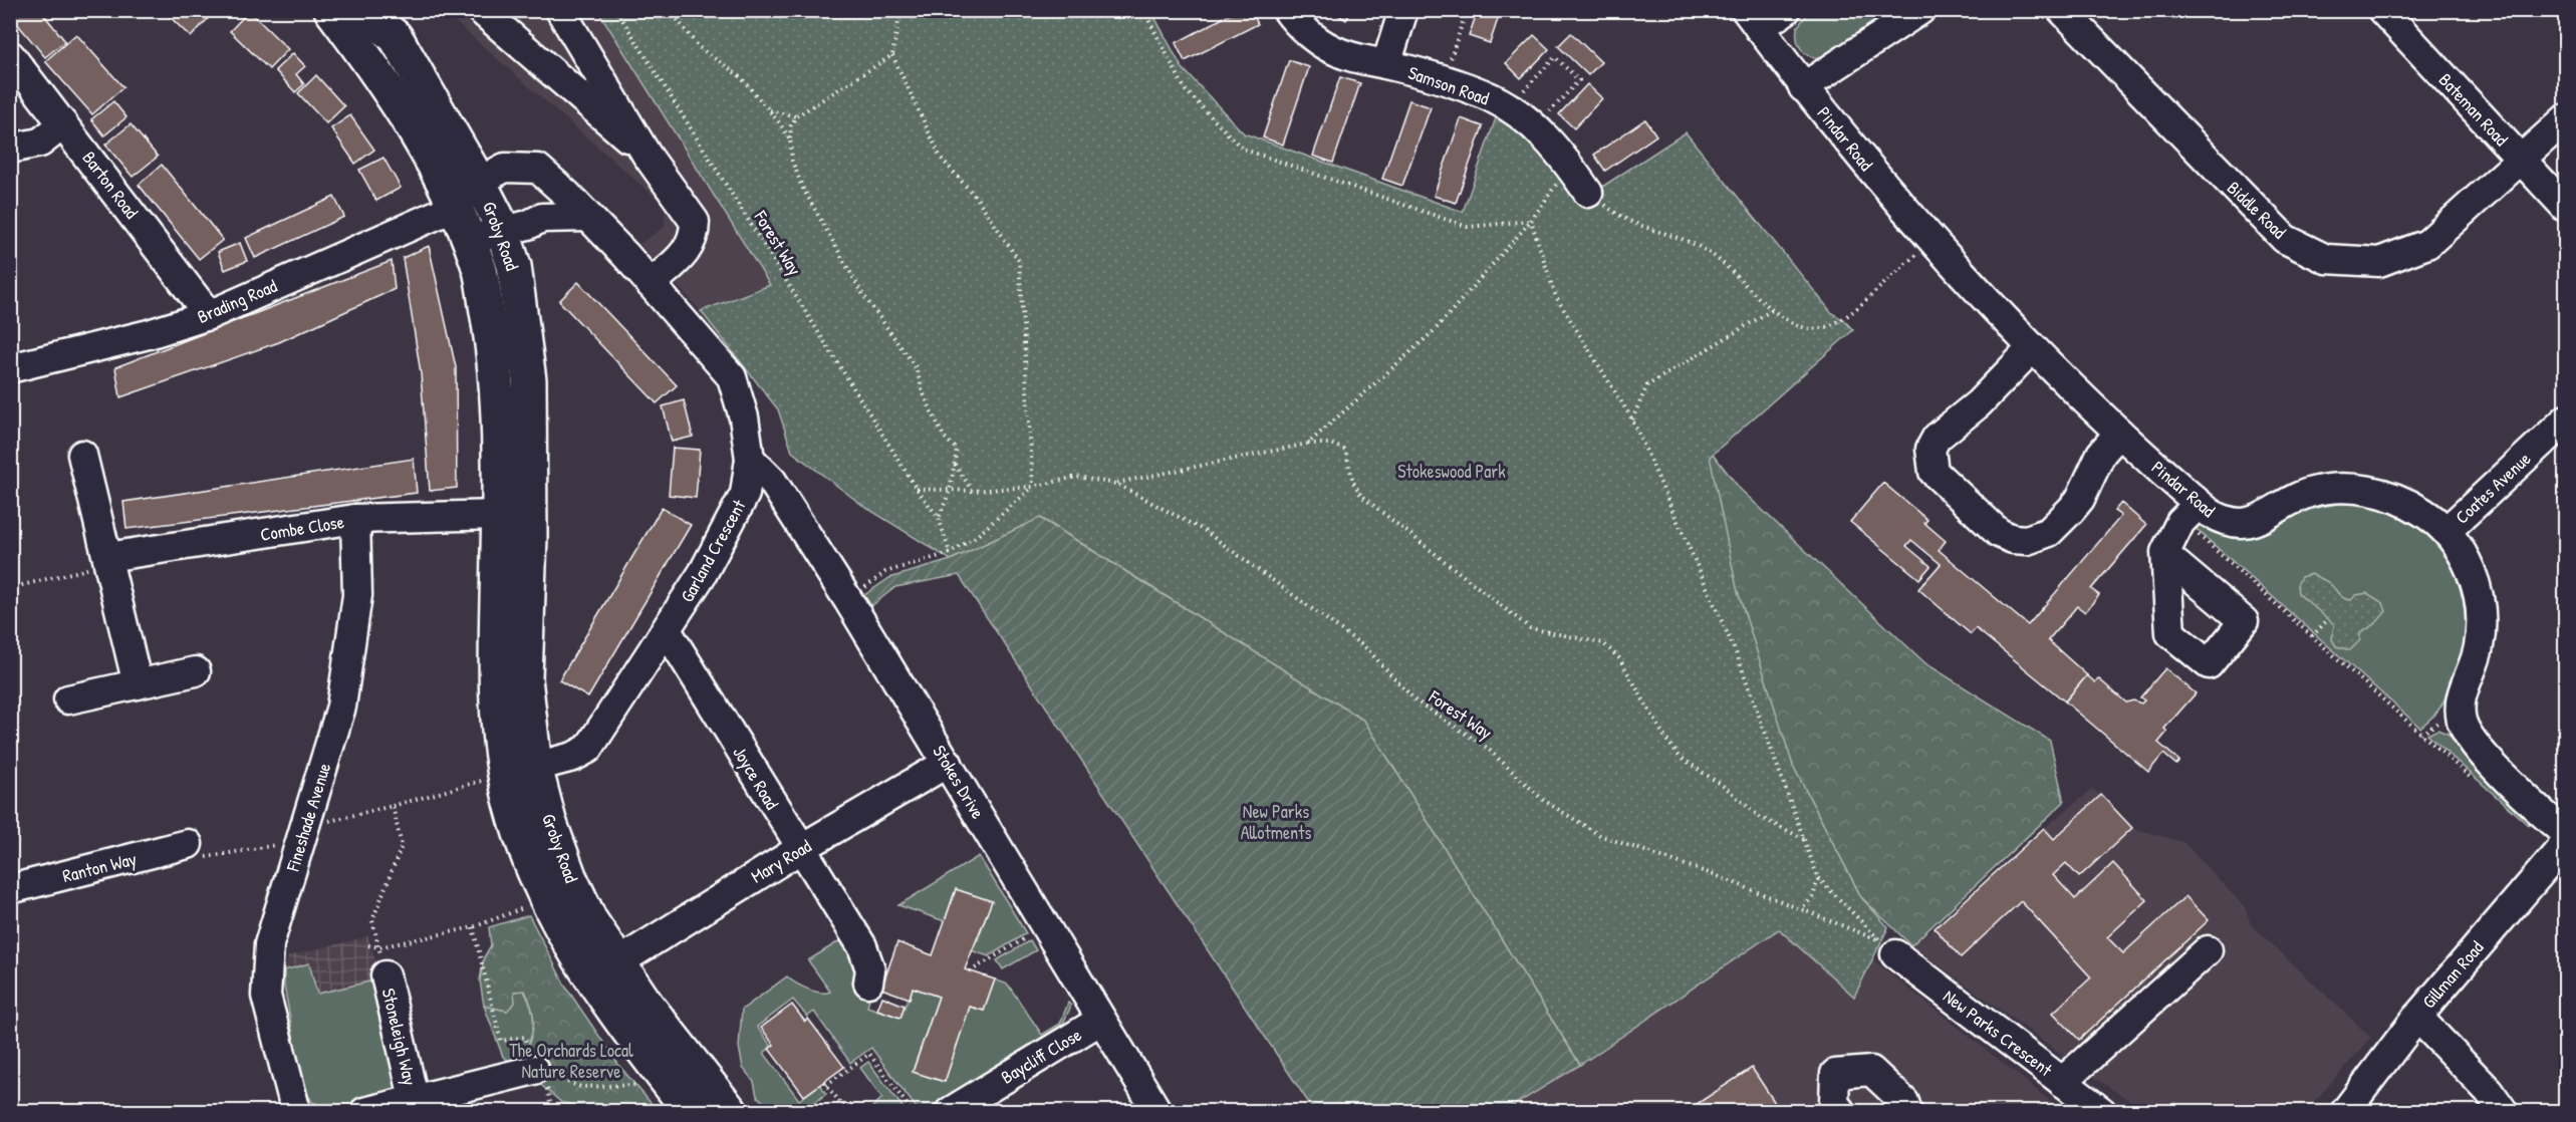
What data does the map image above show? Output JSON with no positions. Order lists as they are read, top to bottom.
{
  "streets": {
    "main road": ["Groby Road"],
    "street": [
      "Samson Road",
      "Bateman Road",
      "Pindar Road",
      "Barton Road",
      "Biddle Road",
      "Brading Road",
      "Coates Avenue",
      "Combe Close",
      "Garland Crescent",
      "Joyce Road",
      "Stokes Drive",
      "Fineshade Avenue",
      "Mary Road",
      "Ranton Way",
      "Gillman Road",
      "New Parks Crescent",
      "Stoneleigh Way",
      "Baycliff Close"
    ],
    "path": ["Forest Way"]
  },
  "crossings": [
    ["Bateman Road", "Biddle Road"],
    ["Pindar Road", "Coates Avenue"],
    ["Barton Road", "Brading Road"],
    ["Groby Road", "Brading Road"],
    ["Groby Road", "Combe Close"],
    ["Groby Road", "Garland Crescent"],
    ["Groby Road", "Mary Road"],
    ["Forest Way", "Stokes Drive"],
    ["Forest Way", "New Parks Crescent"],
    ["Brading Road", "Garland Crescent"],
    ["Combe Close", "Fineshade Avenue"],
    ["Garland Crescent", "Joyce Road"],
    ["Garland Crescent", "Stokes Drive"],
    ["Joyce Road", "Mary Road"],
    ["Stokes Drive", "Mary Road"],
    ["Stokes Drive", "Baycliff Close"]
  ],
  "parks": ["Stokeswood Park", "New Parks Allotments", "The Orchards Local Nature Reserve"]
}
